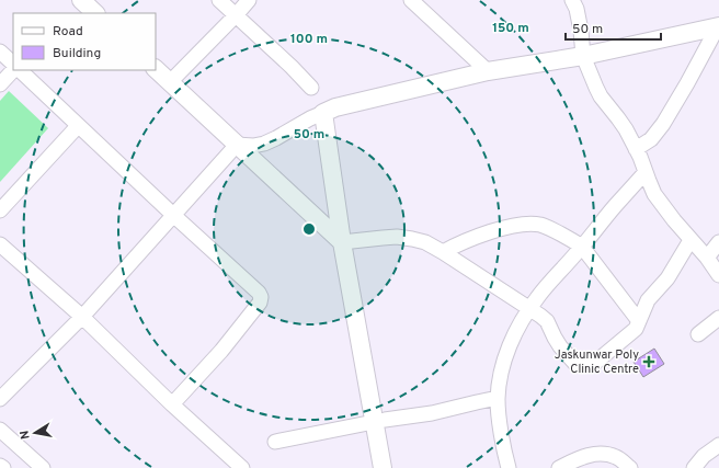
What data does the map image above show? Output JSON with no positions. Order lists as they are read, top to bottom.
{
  "places": {
    "health": ["Jaskunwar Poly Clinic Centre"]
  },
  "legend": ["Road", "Building"],
  "scale_bar": "50 m",
  "north": "left",
  "rings": ["150 m", "100 m", "50 m"]
}
